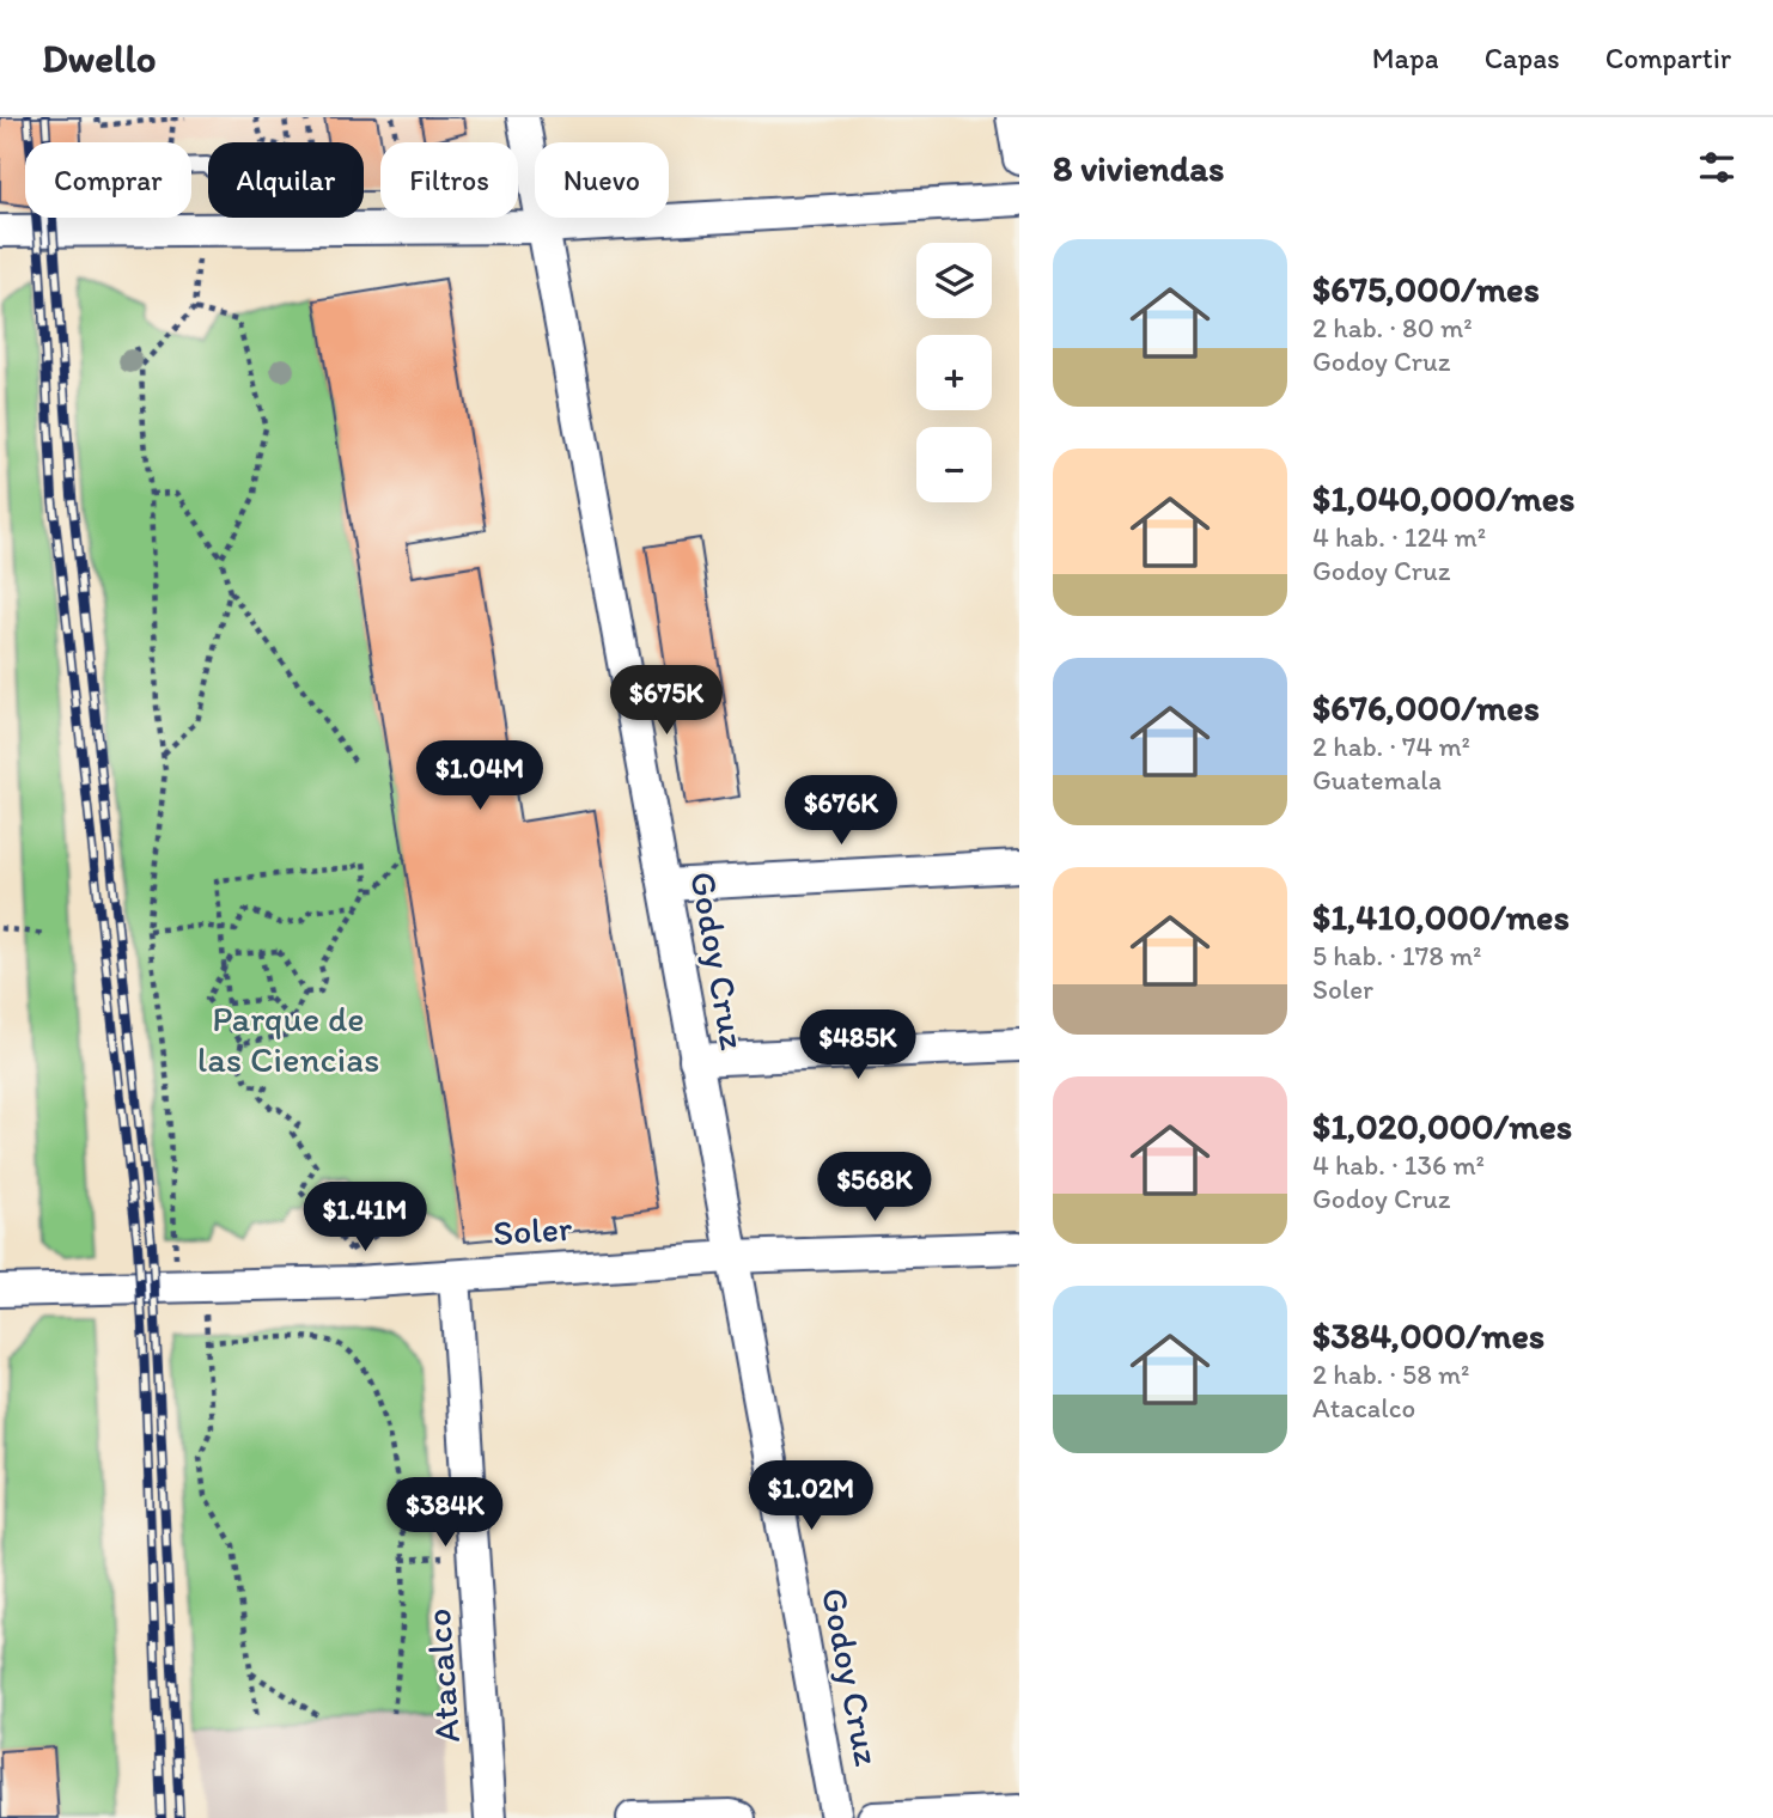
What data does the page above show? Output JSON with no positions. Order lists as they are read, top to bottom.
{
  "streets": {
    "street": ["Godoy Cruz", "Soler", "Atacalco"]
  },
  "crossings": [
    ["Godoy Cruz", "Soler"],
    ["Soler", "Atacalco"]
  ],
  "parks": ["Parque de las Ciencias"],
  "page": {
    "header": "Dwello",
    "nav": ["Mapa", "Capas", "Compartir"],
    "heading": "8 viviendas",
    "chip": [
      "Comprar",
      "Alquilar",
      "Filtros",
      "Nuevo"
    ],
    "list": [
      {
        "name": "$675,000/mes",
        "note": "2 hab. · 80 m² · Godoy Cruz"
      },
      {
        "name": "$1,040,000/mes",
        "note": "4 hab. · 124 m² · Godoy Cruz"
      },
      {
        "name": "$676,000/mes",
        "note": "2 hab. · 74 m² · Guatemala"
      },
      {
        "name": "$1,410,000/mes",
        "note": "5 hab. · 178 m² · Soler"
      },
      {
        "name": "$1,020,000/mes",
        "note": "4 hab. · 136 m² · Godoy Cruz"
      },
      {
        "name": "$384,000/mes",
        "note": "2 hab. · 58 m² · Atacalco"
      }
    ],
    "map_buttons": ["+", "−"],
    "price": [
      "$675K",
      "$1.04M",
      "$676K",
      "$485K",
      "$568K",
      "$1.41M",
      "$1.02M",
      "$384K"
    ]
  }
}
